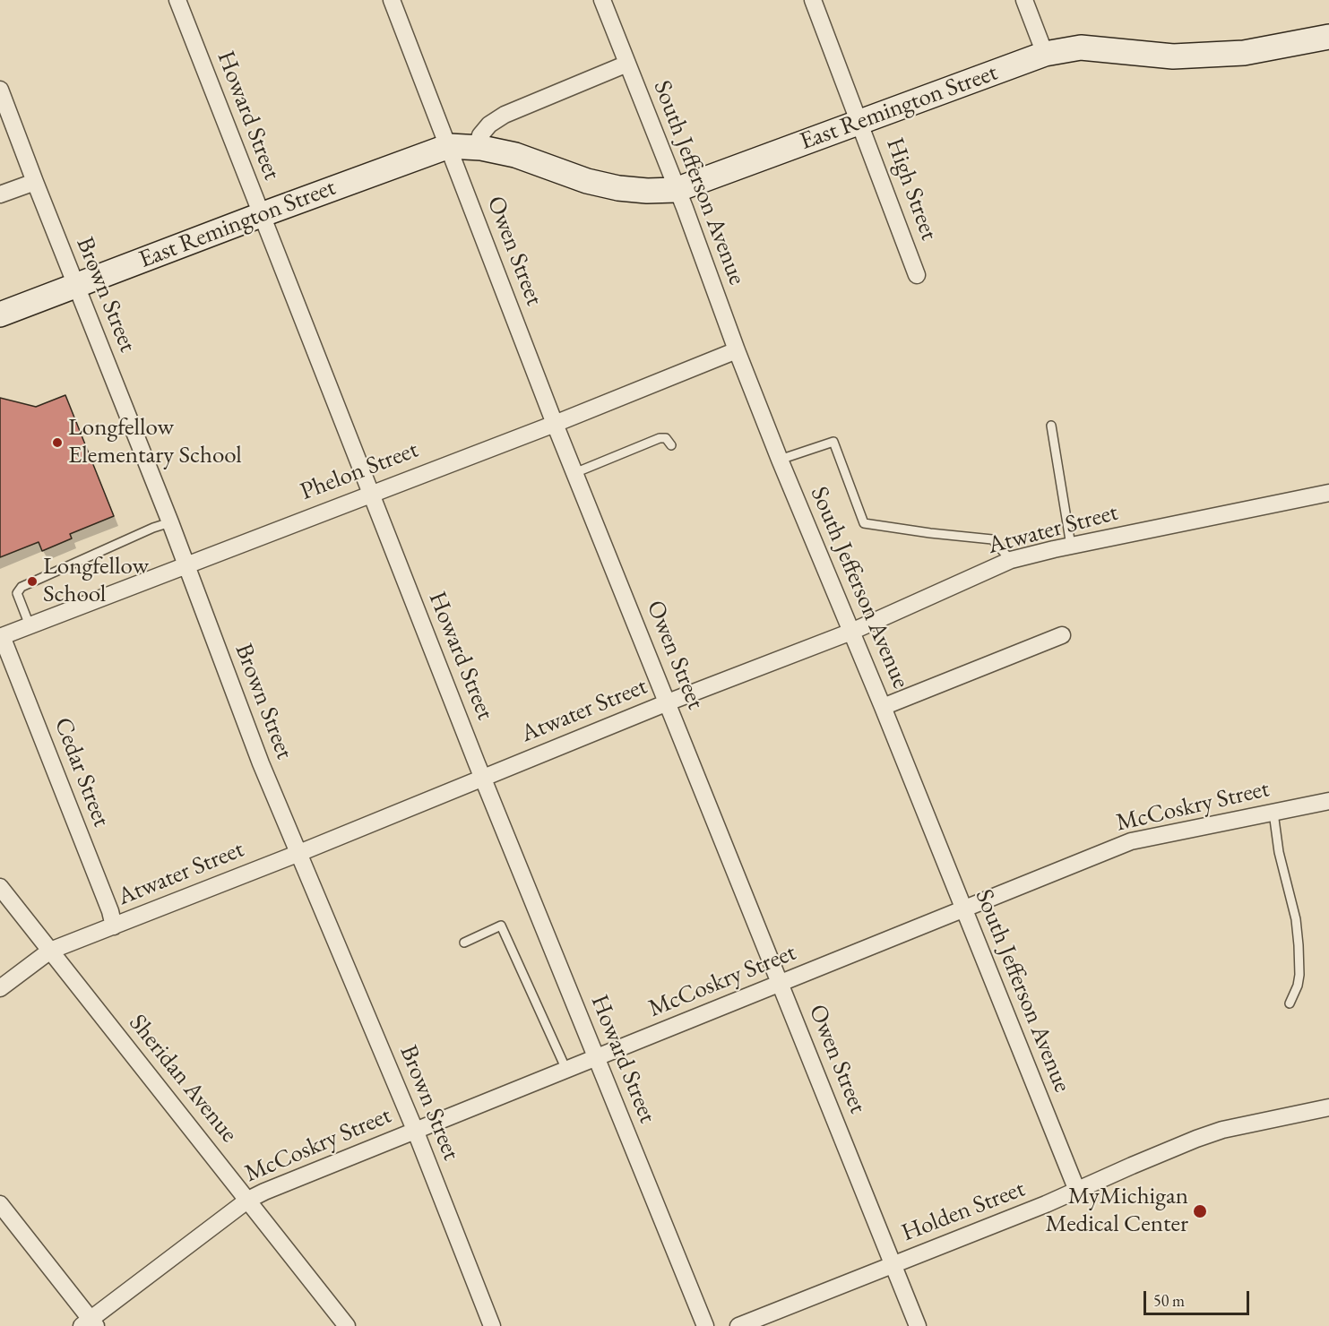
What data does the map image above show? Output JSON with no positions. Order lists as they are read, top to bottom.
{
  "streets": {
    "main road": ["East Remington Street"],
    "street": [
      "Howard Street",
      "South Jefferson Avenue",
      "High Street",
      "Owen Street",
      "Brown Street",
      "Phelon Street",
      "Atwater Street",
      "Cedar Street",
      "McCoskry Street",
      "Sheridan Avenue",
      "Holden Street"
    ]
  },
  "crossings": [
    ["East Remington Street", "Howard Street"],
    ["East Remington Street", "South Jefferson Avenue"],
    ["East Remington Street", "High Street"],
    ["East Remington Street", "Owen Street"],
    ["East Remington Street", "Brown Street"],
    ["Howard Street", "Phelon Street"],
    ["Howard Street", "Atwater Street"],
    ["Howard Street", "McCoskry Street"],
    ["South Jefferson Avenue", "Phelon Street"],
    ["South Jefferson Avenue", "Atwater Street"],
    ["South Jefferson Avenue", "McCoskry Street"],
    ["South Jefferson Avenue", "Holden Street"],
    ["Owen Street", "Phelon Street"],
    ["Owen Street", "Atwater Street"],
    ["Owen Street", "McCoskry Street"],
    ["Owen Street", "Holden Street"],
    ["Brown Street", "Phelon Street"],
    ["Brown Street", "Atwater Street"],
    ["Brown Street", "McCoskry Street"],
    ["Phelon Street", "Cedar Street"],
    ["Atwater Street", "Cedar Street"],
    ["Atwater Street", "Sheridan Avenue"],
    ["McCoskry Street", "Sheridan Avenue"]
  ],
  "places": ["Longfellow Elementary School", "Longfellow School", "MyMichigan Medical Center"],
  "scale_bar": "50 m"
}
